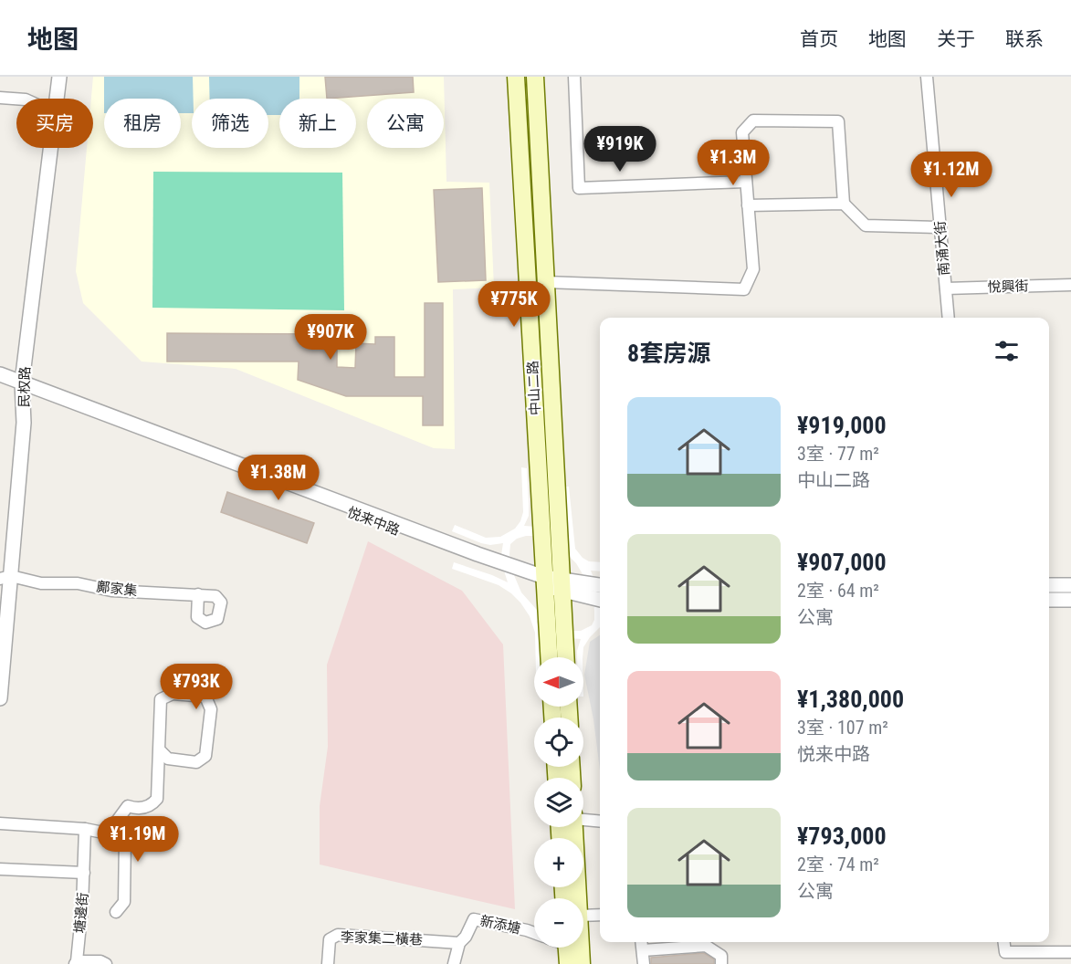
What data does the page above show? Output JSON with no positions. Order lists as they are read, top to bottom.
{
  "streets": {
    "main road": ["中山二路"],
    "street": [
      "南涌大街",
      "悅興街",
      "民权路",
      "悦来中路",
      "鄺家集",
      "塘邊街",
      "新添塘",
      "李家集二橫巷"
    ]
  },
  "crossings": [
    ["南涌大街", "悅興街"],
    ["民权路", "悦来中路"],
    ["民权路", "鄺家集"],
    ["中山二路", "悦来中路"],
    ["新添塘", "李家集二橫巷"]
  ],
  "north": "left",
  "page": {
    "header": "地图",
    "nav": [
      "首页",
      "地图",
      "关于",
      "联系"
    ],
    "chip": [
      "买房",
      "租房",
      "筛选",
      "新上",
      "公寓"
    ],
    "price": [
      "¥919K",
      "¥1.3M",
      "¥1.12M",
      "¥775K",
      "¥907K",
      "¥1.38M",
      "¥793K",
      "¥1.19M"
    ],
    "heading": "8套房源",
    "list": [
      {
        "name": "¥919,000",
        "note": "3室 · 77 m² · 中山二路"
      },
      {
        "name": "¥907,000",
        "note": "2室 · 64 m² · 公寓"
      },
      {
        "name": "¥1,380,000",
        "note": "3室 · 107 m² · 悦来中路"
      },
      {
        "name": "¥793,000",
        "note": "2室 · 74 m² · 公寓"
      }
    ],
    "map_buttons": ["+", "−"]
  }
}
